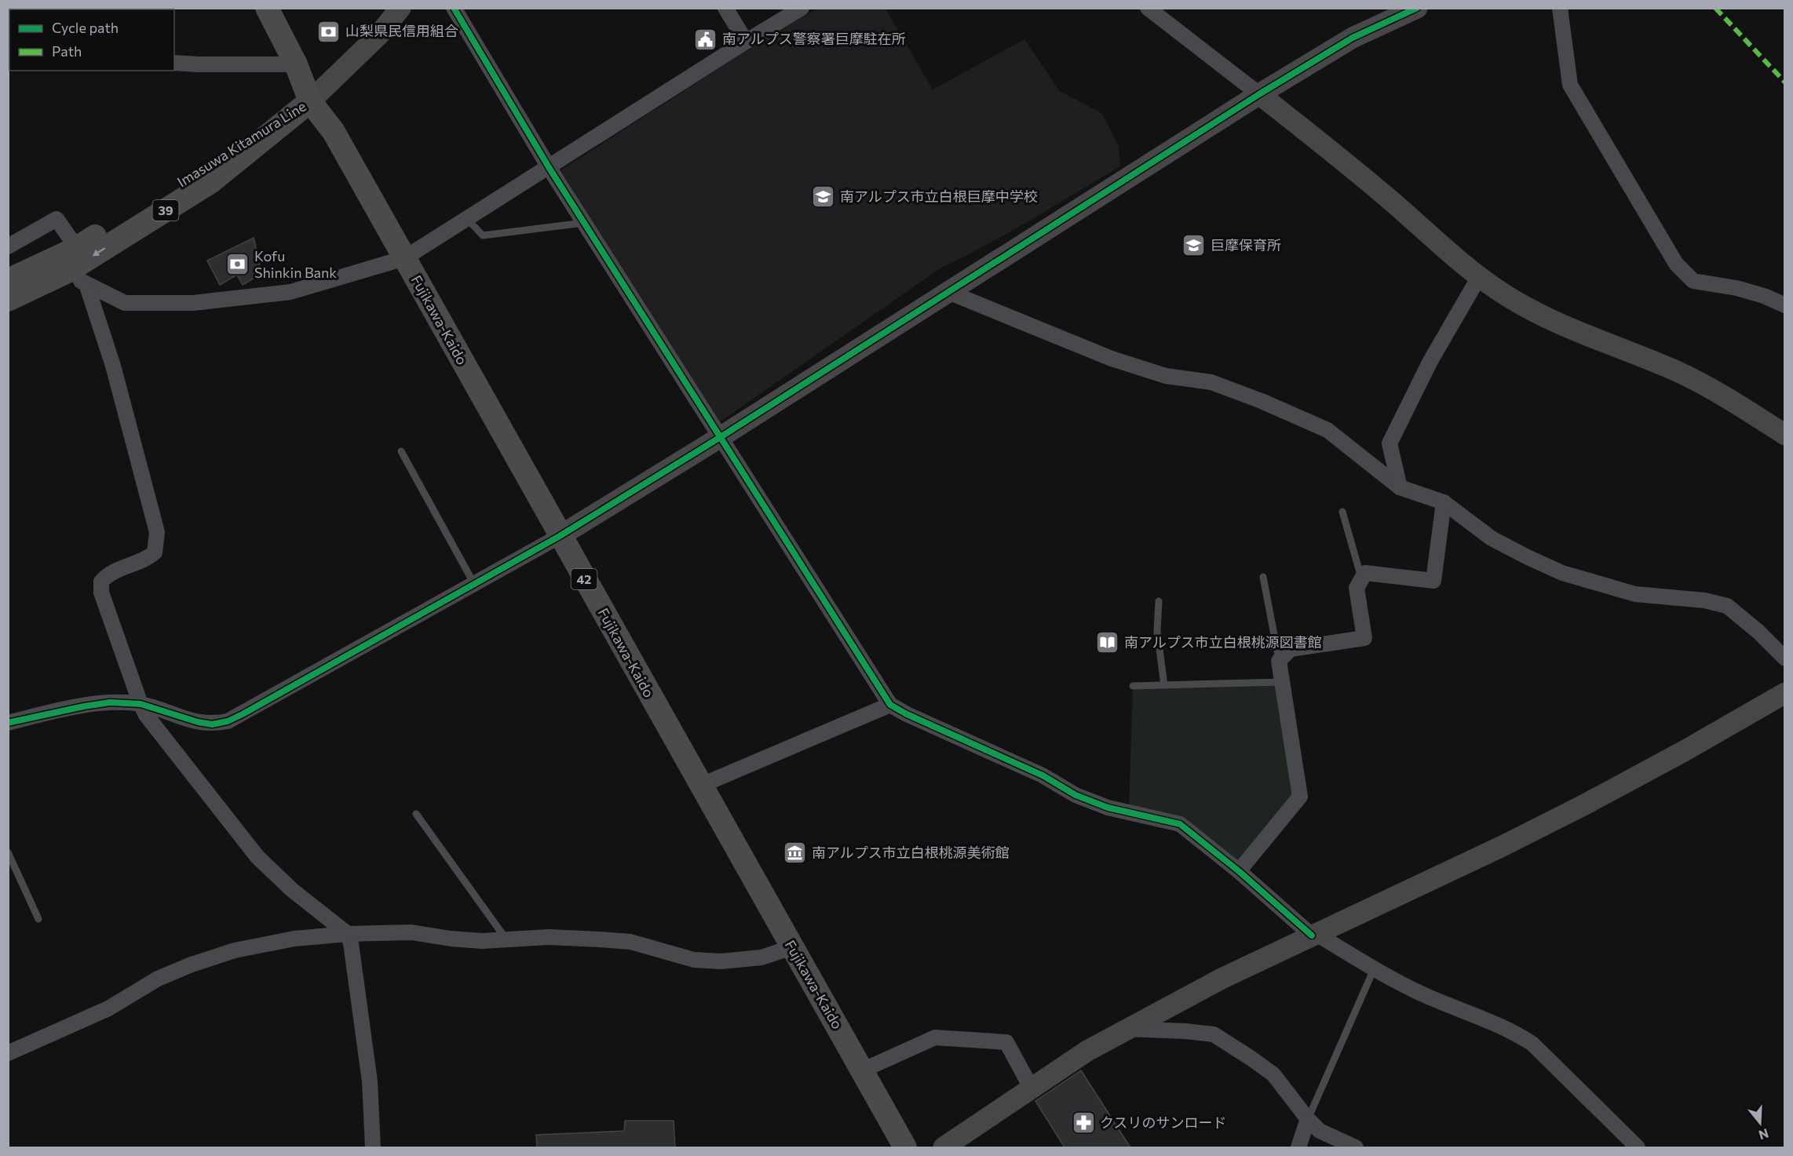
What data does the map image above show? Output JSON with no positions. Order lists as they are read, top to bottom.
{
  "streets": {
    "main road": [
      "Imasuwa Kitamura Line",
      "39",
      "Fujikawa-Kaido",
      "42"
    ]
  },
  "crossings": [
    ["Imasuwa Kitamura Line", "Fujikawa-Kaido"]
  ],
  "places": {
    "bank": ["山梨県民信用組合", "Kofu Shinkin Bank"],
    "public building": ["南アルプス警察署巨摩駐在所"],
    "school or university": ["南アルプス市立白根巨摩中学校", "巨摩保育所"],
    "library": ["南アルプス市立白根桃源図書館"],
    "museum": ["南アルプス市立白根桃源美術館"],
    "pharmacy": ["クスリのサンロード"]
  },
  "legend": ["Cycle path", "Path"],
  "north": "bottom"
}
